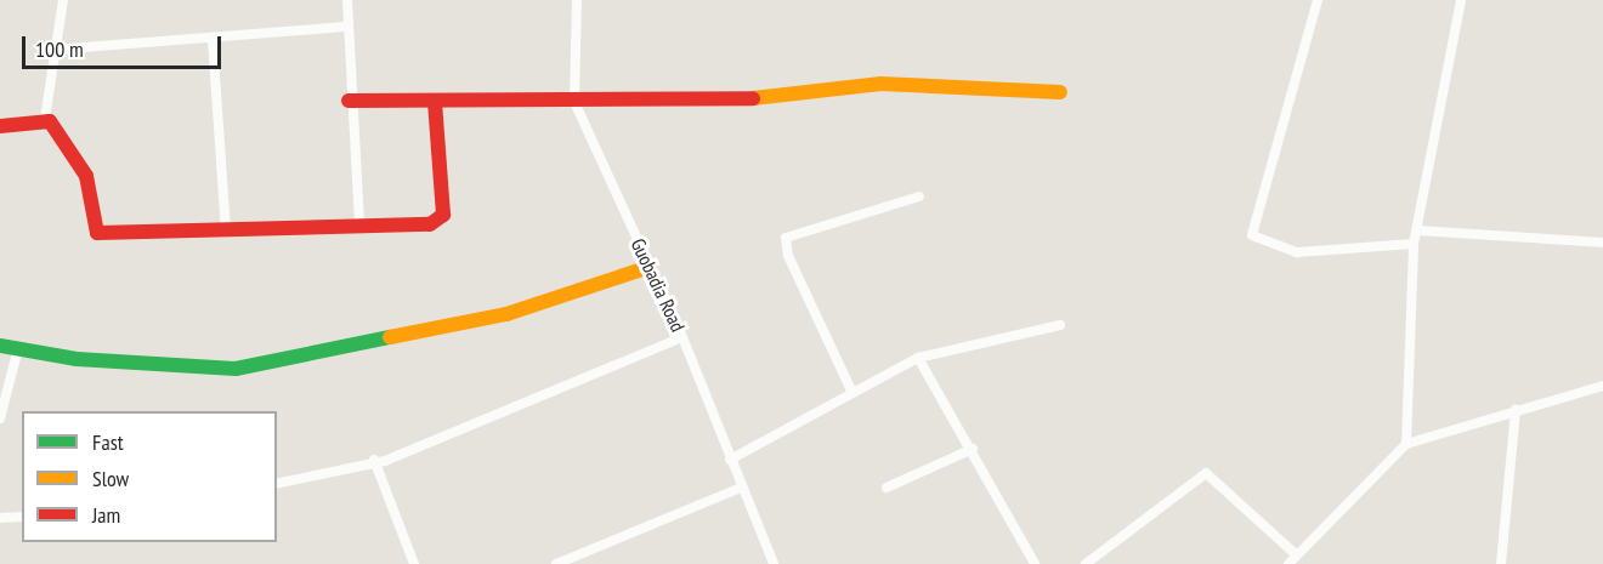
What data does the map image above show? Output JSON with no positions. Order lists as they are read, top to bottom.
{
  "streets": {
    "street": ["Guobadia Road"]
  },
  "legend": ["Fast", "Slow", "Jam"],
  "scale_bar": "100 m"
}
